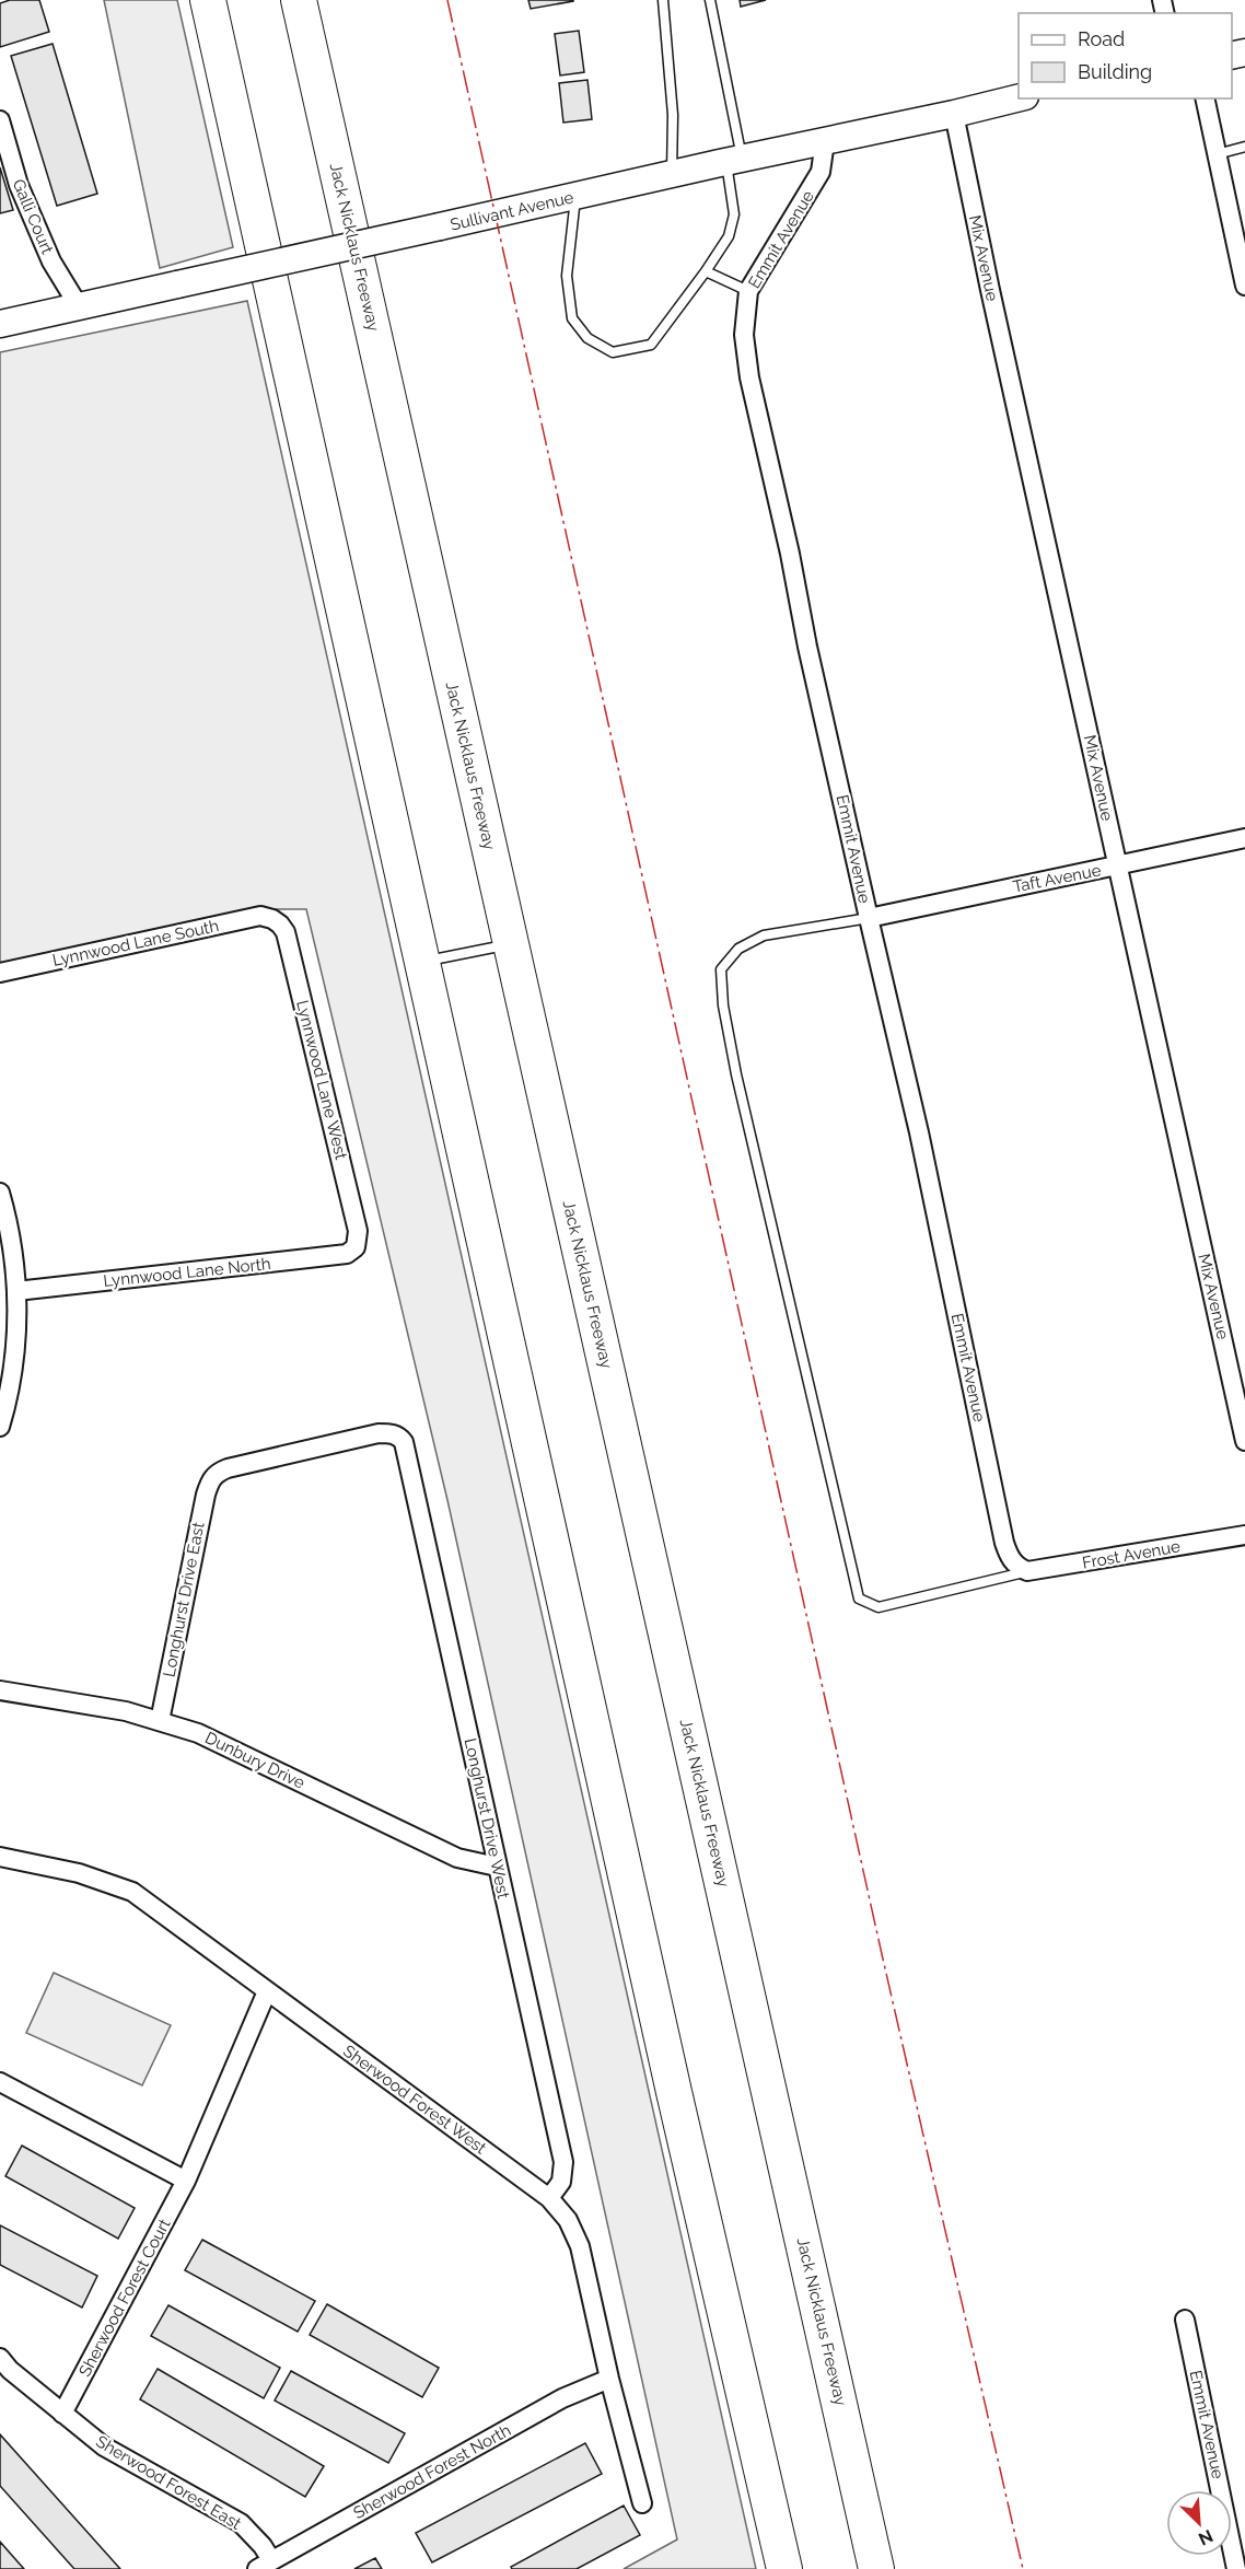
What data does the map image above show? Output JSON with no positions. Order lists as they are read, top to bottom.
{
  "streets": {
    "highway": ["Jack Nicklaus Freeway"],
    "street": [
      "Sullivant Avenue",
      "Galli Court",
      "Emmit Avenue",
      "Mix Avenue",
      "Taft Avenue",
      "Lynnwood Lane South",
      "Lynnwood Lane West",
      "Lynnwood Lane North",
      "Frost Avenue",
      "Longhurst Drive East",
      "Dunbury Drive",
      "Longhurst Drive West",
      "Sherwood Forest West",
      "Sherwood Forest Court",
      "Sherwood Forest North",
      "Sherwood Forest East"
    ]
  },
  "crossings": [
    ["Sullivant Avenue", "Galli Court"],
    ["Sullivant Avenue", "Emmit Avenue"],
    ["Sullivant Avenue", "Mix Avenue"],
    ["Emmit Avenue", "Taft Avenue"],
    ["Emmit Avenue", "Frost Avenue"],
    ["Mix Avenue", "Taft Avenue"],
    ["Lynnwood Lane South", "Lynnwood Lane West"],
    ["Lynnwood Lane West", "Lynnwood Lane North"],
    ["Longhurst Drive East", "Dunbury Drive"],
    ["Longhurst Drive East", "Longhurst Drive West"],
    ["Dunbury Drive", "Longhurst Drive West"],
    ["Longhurst Drive West", "Sherwood Forest West"],
    ["Sherwood Forest West", "Sherwood Forest Court"],
    ["Sherwood Forest West", "Sherwood Forest North"],
    ["Sherwood Forest Court", "Sherwood Forest East"],
    ["Sherwood Forest North", "Sherwood Forest East"]
  ],
  "legend": ["Road", "Building"],
  "north": "bottom right"
}
